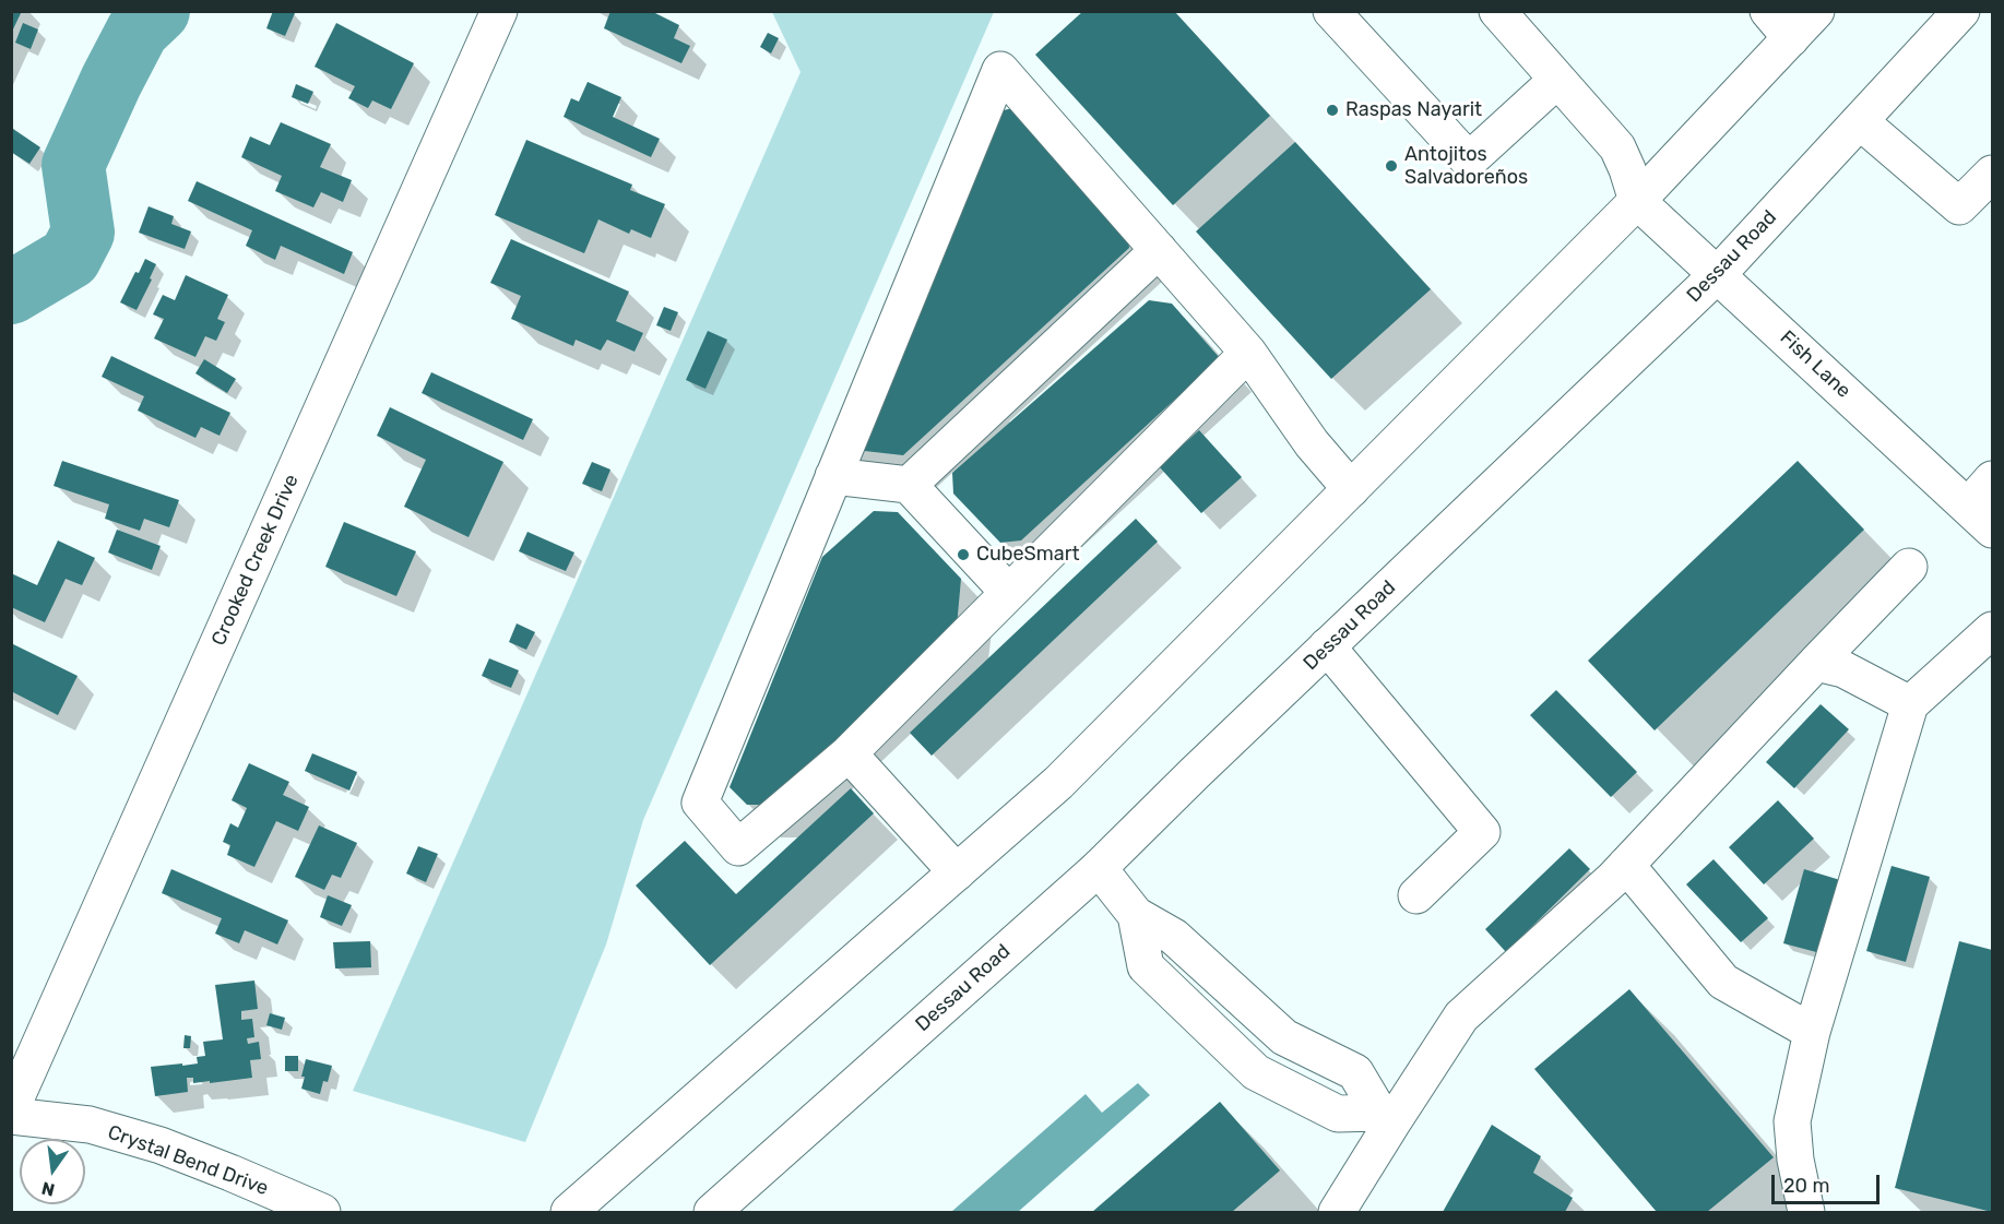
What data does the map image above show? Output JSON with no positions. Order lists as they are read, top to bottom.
{
  "streets": {
    "main road": [
      "Dessau Road",
      "Fish Lane",
      "Crooked Creek Drive",
      "Crystal Bend Drive"
    ]
  },
  "crossings": [
    ["Dessau Road", "Fish Lane"]
  ],
  "places": ["Raspas Nayarit", "Antojitos Salvadoreños", "CubeSmart"],
  "scale_bar": "20 m",
  "north": "bottom"
}
